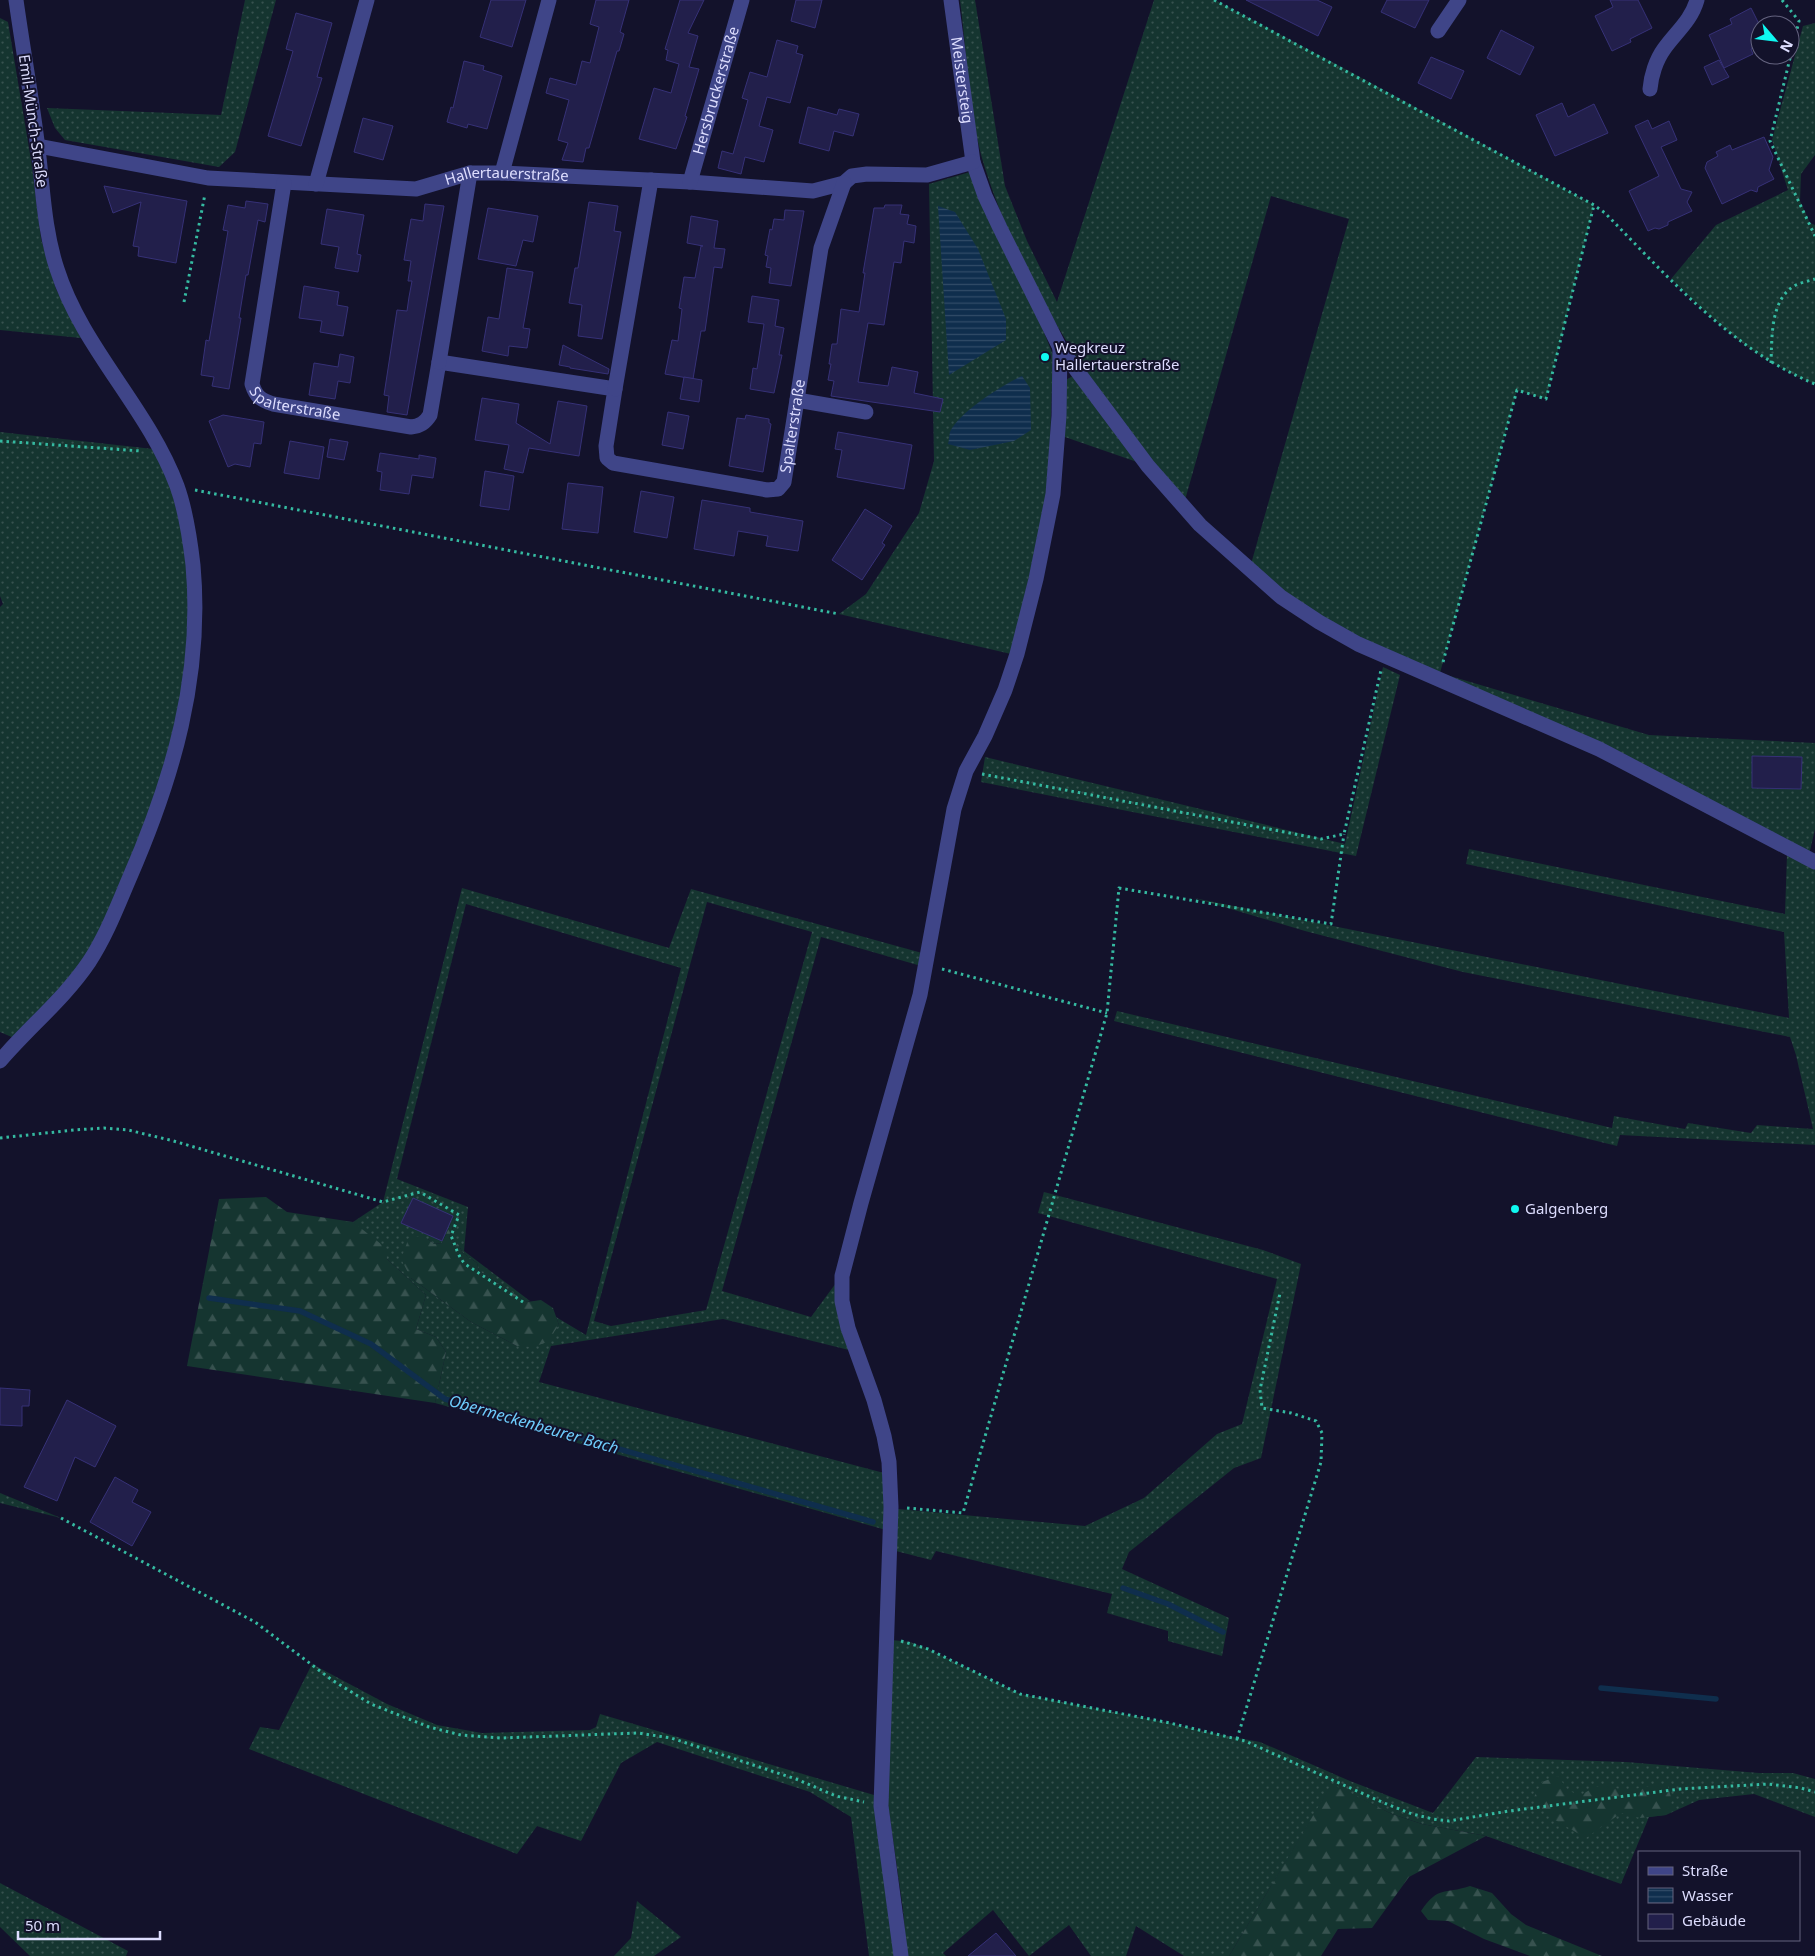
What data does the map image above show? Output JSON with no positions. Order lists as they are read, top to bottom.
{
  "streets": {
    "street": [
      "Meistersteig",
      "Hersbruckerstraße",
      "Emil-Münch-Straße",
      "Hallertauerstraße",
      "Spalterstraße"
    ]
  },
  "crossings": [
    ["Meistersteig", "Hallertauerstraße"],
    ["Hersbruckerstraße", "Hallertauerstraße"],
    ["Emil-Münch-Straße", "Hallertauerstraße"],
    ["Hallertauerstraße", "Spalterstraße"]
  ],
  "water": ["Obermeckenbeurer Bach"],
  "places": ["Wegkreuz Hallertauerstraße", "Galgenberg"],
  "legend": ["Straße", "Wasser", "Gebäude"],
  "scale_bar": "50 m",
  "north": "bottom right"
}
